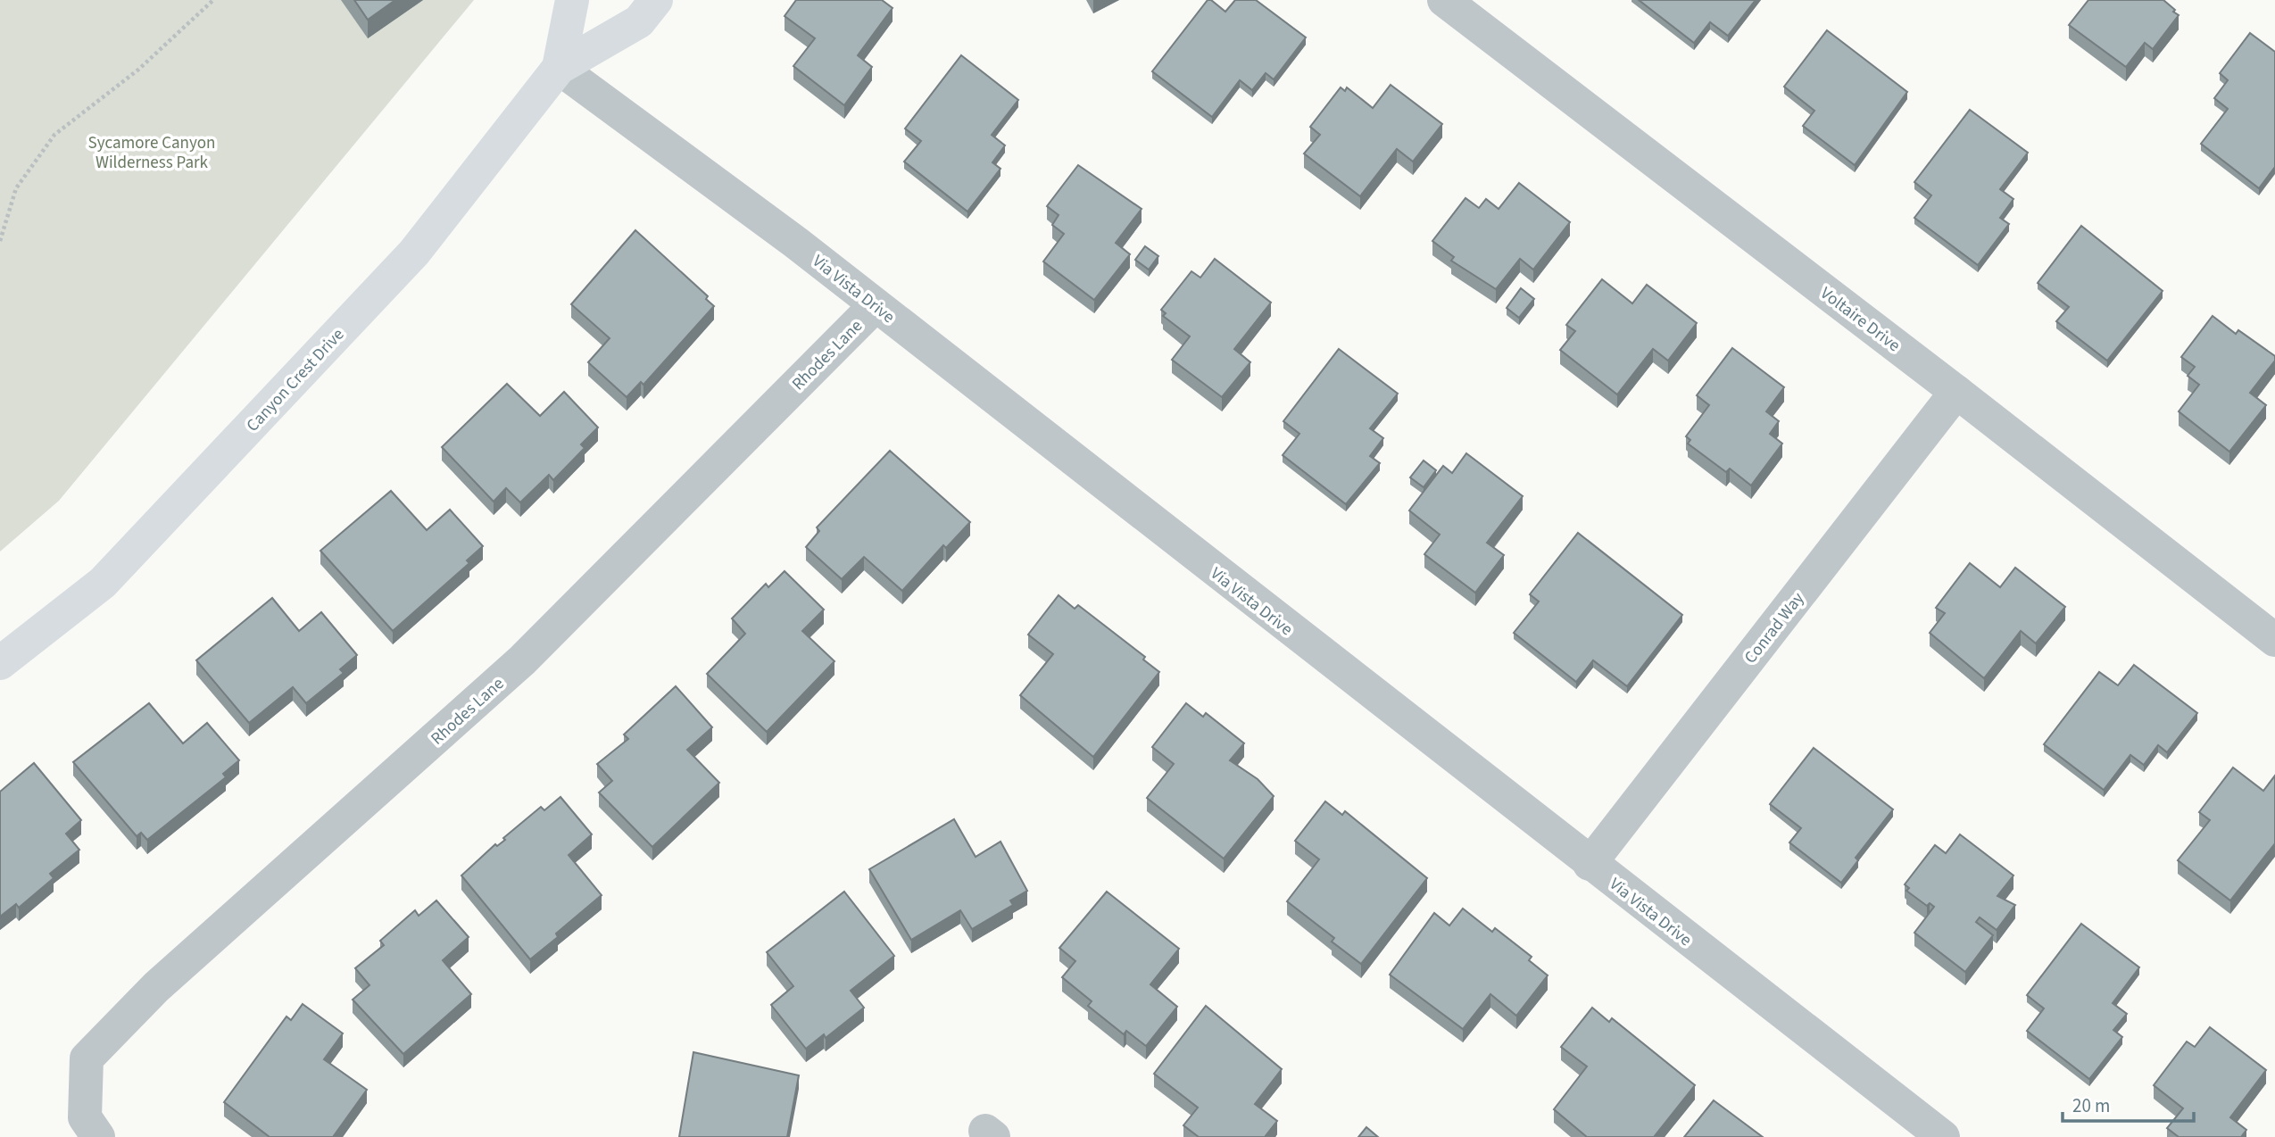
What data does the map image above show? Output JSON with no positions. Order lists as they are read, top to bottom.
{
  "streets": {
    "main road": ["Canyon Crest Drive"],
    "street": [
      "Via Vista Drive",
      "Voltaire Drive",
      "Rhodes Lane",
      "Conrad Way"
    ]
  },
  "crossings": [
    ["Via Vista Drive", "Rhodes Lane"],
    ["Via Vista Drive", "Canyon Crest Drive"],
    ["Via Vista Drive", "Conrad Way"],
    ["Voltaire Drive", "Conrad Way"]
  ],
  "parks": ["Sycamore Canyon Wilderness Park"],
  "scale_bar": "20 m"
}
